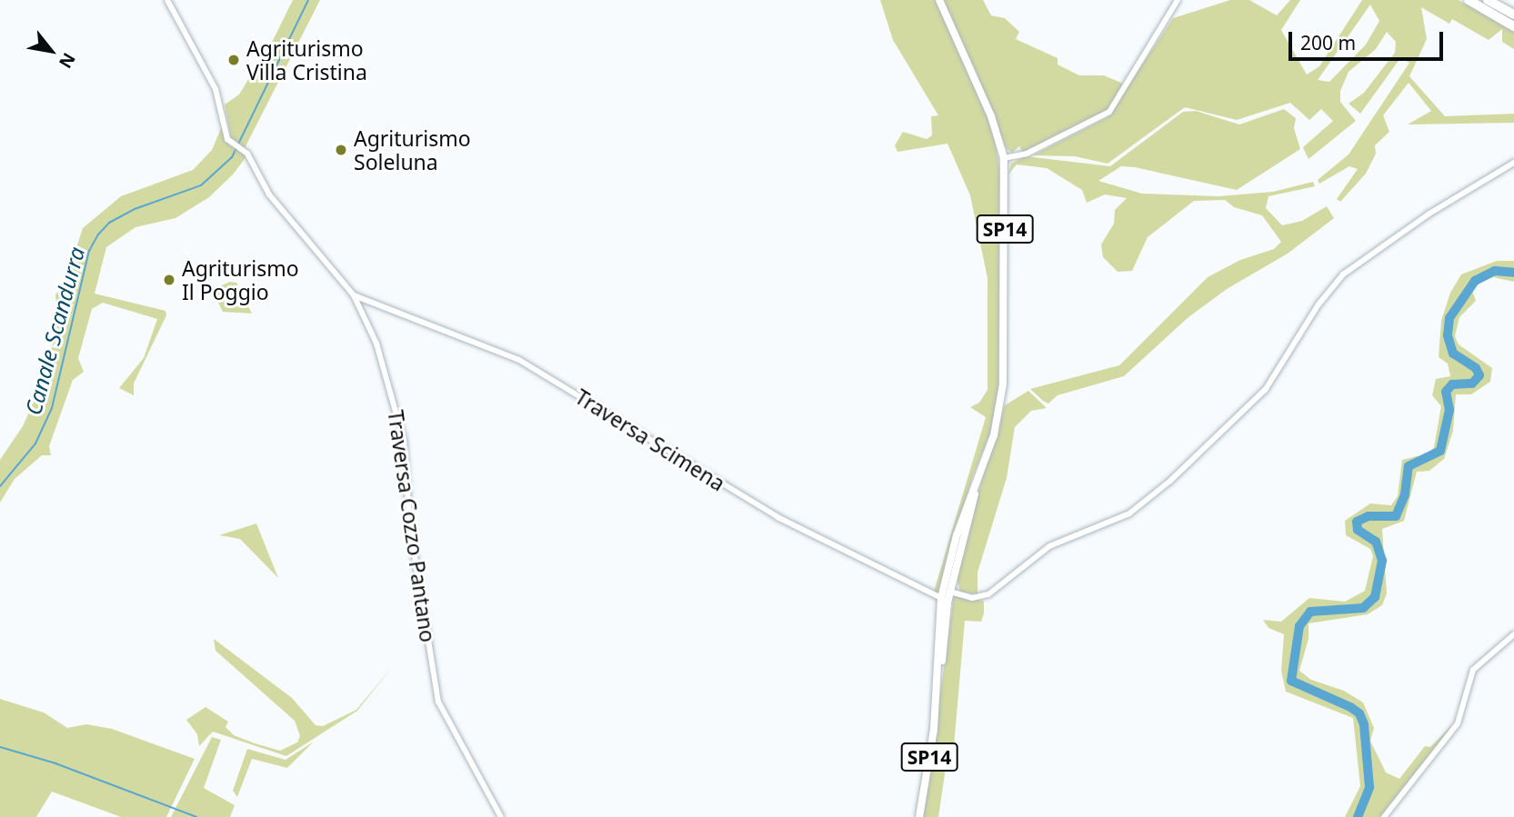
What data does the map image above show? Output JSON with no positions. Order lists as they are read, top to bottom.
{
  "streets": {
    "main road": ["SP14"],
    "street": ["Traversa Scimena", "Traversa Cozzo Pantano"]
  },
  "crossings": [
    ["SP14", "Traversa Scimena"],
    ["Traversa Scimena", "Traversa Cozzo Pantano"]
  ],
  "water": ["Canale Scandurra"],
  "places": ["Agriturismo Villa Cristina", "Agriturismo Soleluna", "Agriturismo Il Poggio"],
  "scale_bar": "200 m",
  "north": "bottom right"
}
